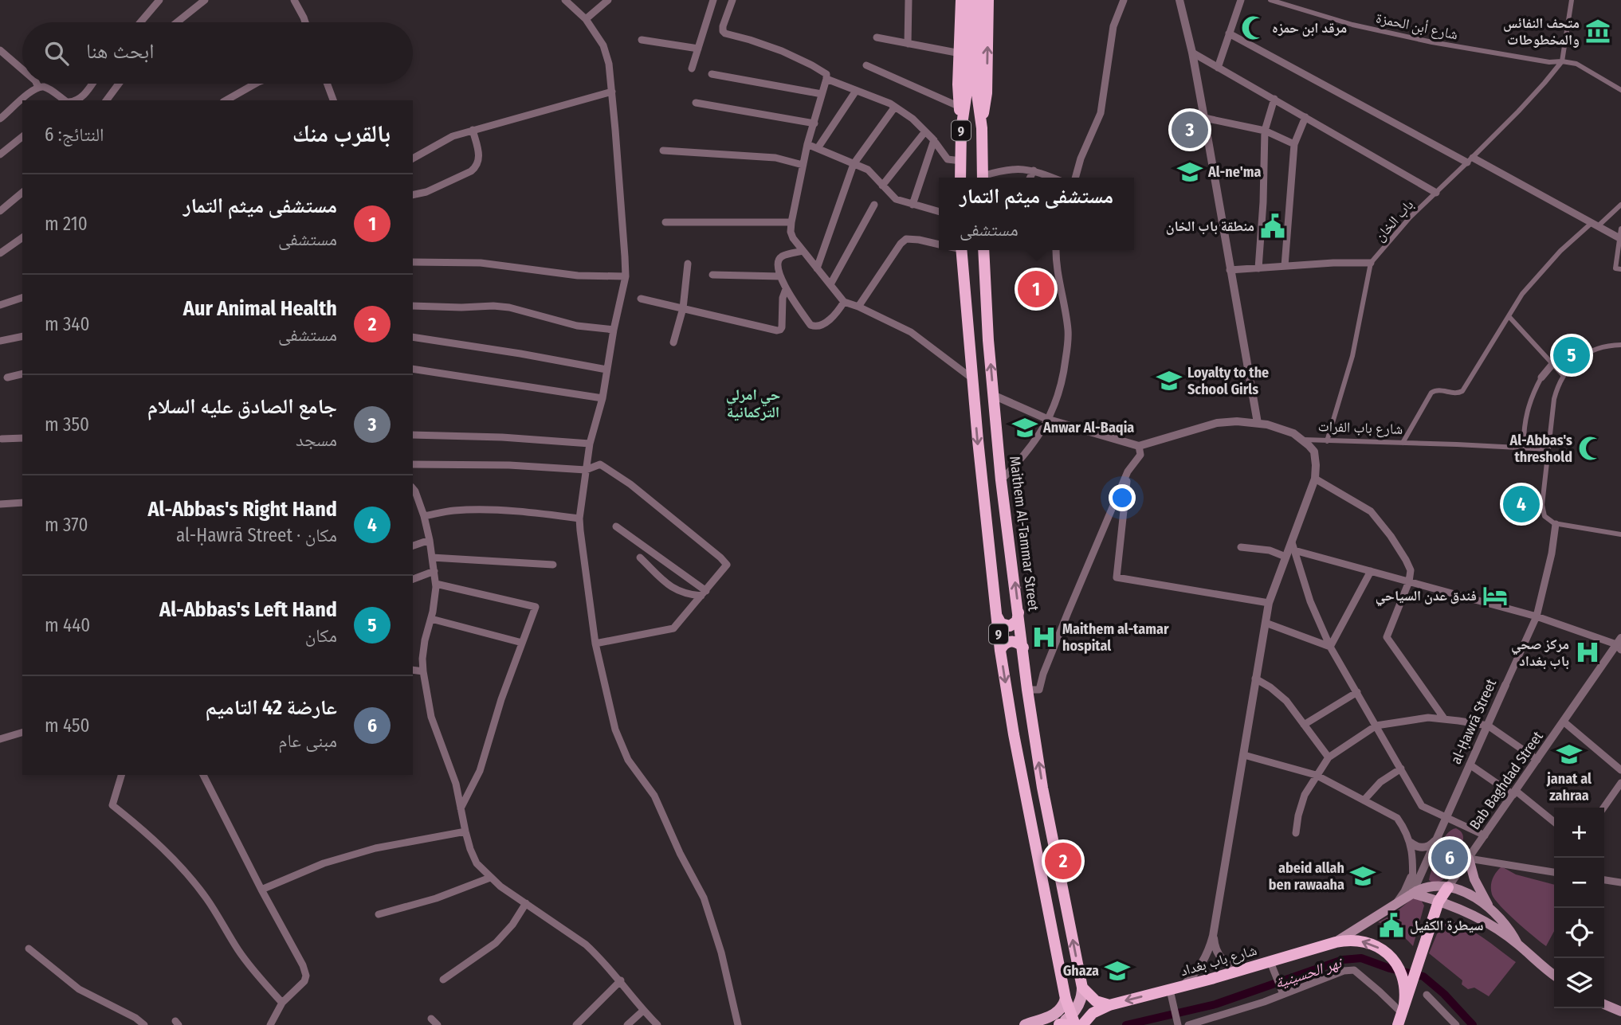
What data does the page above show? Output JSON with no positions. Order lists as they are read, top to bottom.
{
  "streets": {
    "highway": ["9", "Maithem Al-Tammar Street", "شارع باب بغداد"],
    "street": [
      "شارع أبن الحمزة",
      "باب الخان",
      "شارع باب الفرات",
      "al-Ḥawrā Street",
      "Bab Baghdad Street"
    ]
  },
  "crossings": [
    ["شارع أبن الحمزة", "باب الخان"],
    ["باب الخان", "شارع باب الفرات"]
  ],
  "one_way": ["شارع باب بغداد"],
  "districts": ["حي امرلي التركمانية"],
  "water": ["نهر الحسينية"],
  "places": {
    "mosque": ["مرقد ابن حمزه", "Al-Abbas's threshold"],
    "museum": ["متحف النفائس والمخطوطات"],
    "school or university": [
      "Al-ne'ma",
      "Loyalty to the School Girls",
      "Anwar Al-Baqia",
      "janat al zahraa",
      "abeid allah ben rawaaha",
      "Ghaza"
    ],
    "public building": ["منطقة باب الخان", "سيطرة الكفيل"],
    "hotel": ["فندق عدن السياحي"],
    "hospital": ["Maithem al-tamar hospital", "مركز صحي باب بغداد"]
  },
  "page": {
    "search": "ابحث هنا",
    "heading": ["بالقرب منك", "النتائج: 6"],
    "pins": [
      "3",
      "1",
      "5",
      "4",
      "6",
      "2"
    ],
    "list": [
      {
        "mark": "1",
        "name": "مستشفى ميثم التمار",
        "note": "مستشفى",
        "value": "210 m"
      },
      {
        "mark": "2",
        "name": "Aur Animal Health",
        "note": "مستشفى",
        "value": "340 m"
      },
      {
        "mark": "3",
        "name": "جامع الصادق عليه السلام",
        "note": "مسجد",
        "value": "350 m"
      },
      {
        "mark": "4",
        "name": "Al-Abbas's Right Hand",
        "note": "مكان · al-Ḥawrā Street",
        "value": "370 m"
      },
      {
        "mark": "5",
        "name": "Al-Abbas's Left Hand",
        "note": "مكان",
        "value": "440 m"
      },
      {
        "mark": "6",
        "name": "عارضة 42 التاميم",
        "note": "مبنى عام",
        "value": "450 m"
      }
    ],
    "popup": ["مستشفى ميثم التمار", "مستشفى"],
    "map_buttons": ["+", "−"]
  }
}
